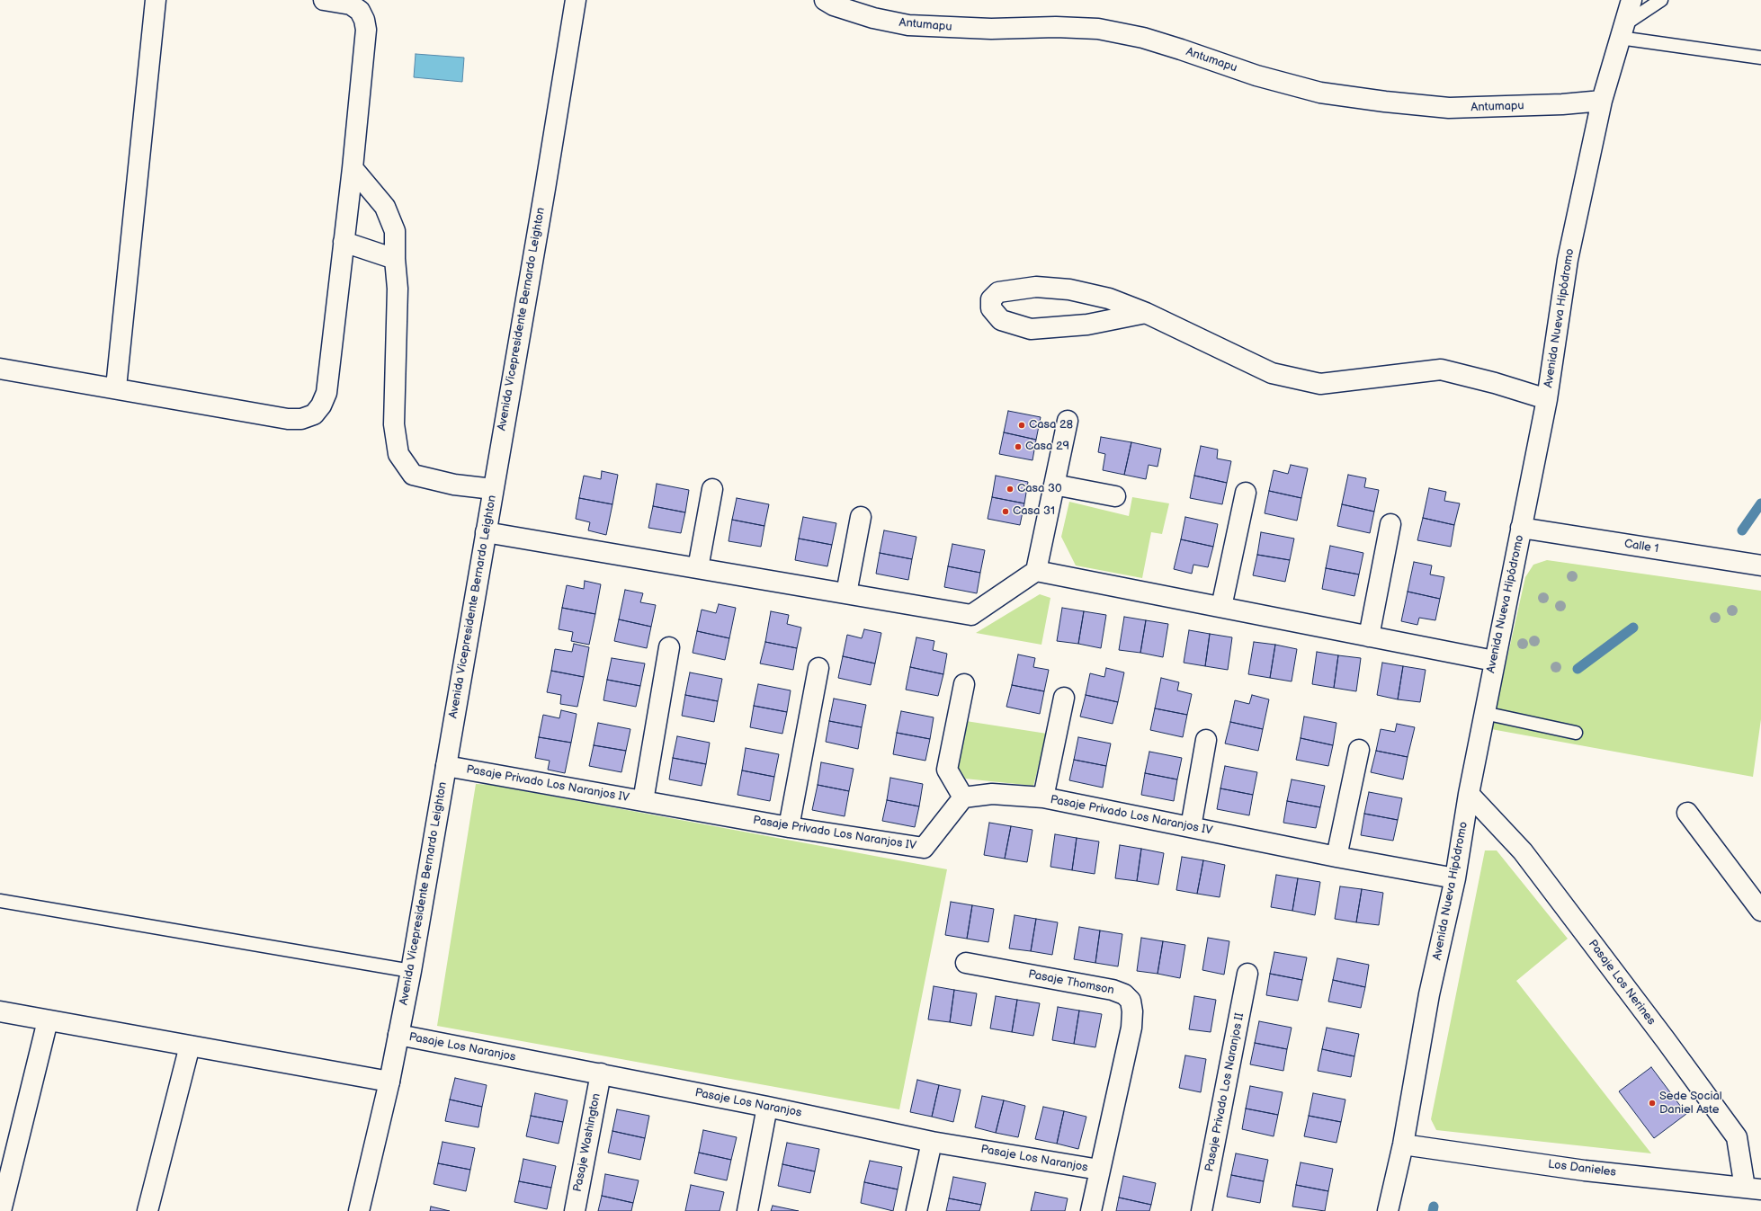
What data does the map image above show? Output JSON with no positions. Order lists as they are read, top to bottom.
{
  "streets": {
    "street": [
      "Antumapu",
      "Avenida Nueva Hipódromo",
      "Avenida Vicepresidente Bernardo Leighton",
      "Calle 1",
      "Pasaje Privado Los Naranjos IV",
      "Pasaje Thomson",
      "Pasaje Los Nerines",
      "Pasaje Los Naranjos",
      "Pasaje Privado Los Naranjos II",
      "Pasaje Washington",
      "Los Danieles"
    ]
  },
  "crossings": [
    ["Antumapu", "Avenida Nueva Hipódromo"],
    ["Avenida Nueva Hipódromo", "Calle 1"],
    ["Avenida Nueva Hipódromo", "Pasaje Privado Los Naranjos IV"],
    ["Avenida Nueva Hipódromo", "Pasaje Los Nerines"],
    ["Avenida Nueva Hipódromo", "Los Danieles"],
    ["Avenida Vicepresidente Bernardo Leighton", "Pasaje Privado Los Naranjos IV"],
    ["Avenida Vicepresidente Bernardo Leighton", "Pasaje Los Naranjos"],
    ["Pasaje Thomson", "Pasaje Los Naranjos"],
    ["Pasaje Los Nerines", "Los Danieles"],
    ["Pasaje Los Naranjos", "Pasaje Washington"]
  ],
  "places": [
    "Casa 28",
    "Casa 29",
    "Casa 30",
    "Casa 31",
    "Sede Social Daniel Aste"
  ]
}
